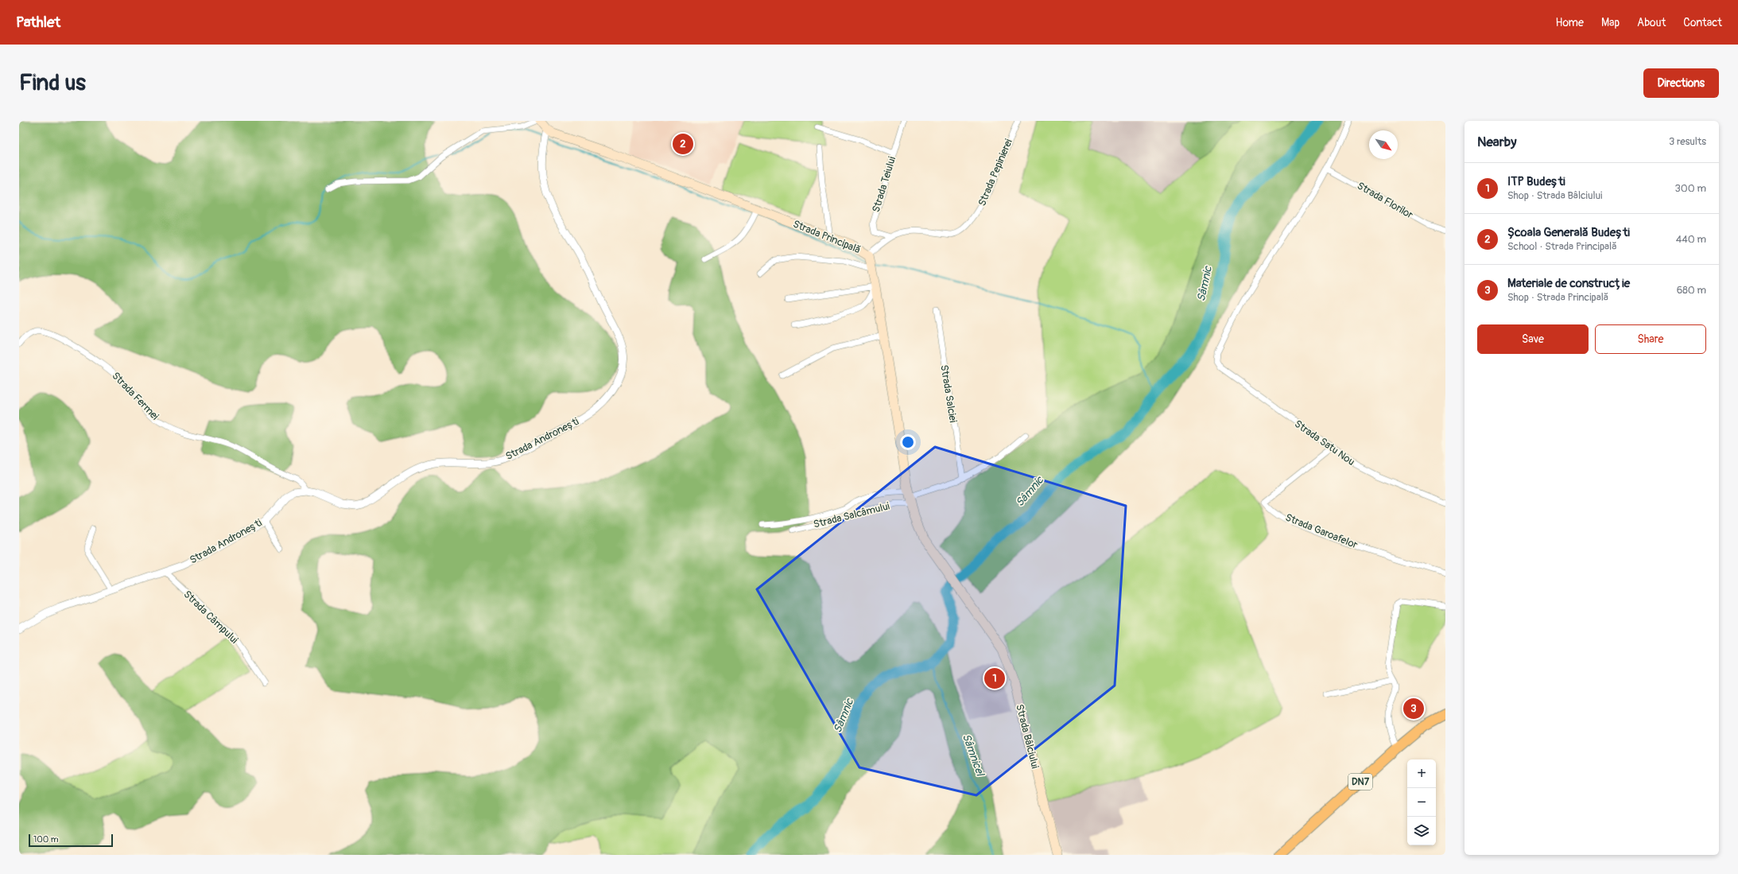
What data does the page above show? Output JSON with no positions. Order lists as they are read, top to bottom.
{
  "streets": {
    "highway": ["DN7"],
    "main road": ["Strada Principală", "Strada Bâlciului"],
    "street": [
      "Strada Pepinierei",
      "Strada Teiului",
      "Strada Florilor",
      "Strada Salciei",
      "Strada Fermei",
      "Strada Andronești",
      "Strada Satu Nou",
      "Strada Salcâmului",
      "Strada Garoafelor",
      "Strada Câmpului"
    ]
  },
  "crossings": [
    ["Strada Pepinierei", "Strada Teiului"],
    ["Strada Pepinierei", "Strada Principală"],
    ["Strada Florilor", "Strada Satu Nou"],
    ["Strada Principală", "Strada Andronești"],
    ["Strada Principală", "Strada Salcâmului"],
    ["Strada Principală", "Strada Bâlciului"],
    ["Strada Fermei", "Strada Andronești"],
    ["Strada Andronești", "Strada Câmpului"],
    ["Strada Satu Nou", "Strada Garoafelor"]
  ],
  "water": ["Sâmnic", "Sâmnicel"],
  "scale_bar": "100 m",
  "north": "bottom right",
  "page": {
    "header": "Pathlet",
    "nav": [
      "Home",
      "Map",
      "About",
      "Contact"
    ],
    "buttons": [
      "Directions",
      ["Save", "Share"]
    ],
    "title": "Find us",
    "heading": ["Nearby", "3 results"],
    "pins": ["2", "1", "3"],
    "list": [
      {
        "mark": "1",
        "name": "ITP Budești",
        "note": "Shop · Strada Bâlciului",
        "value": "300 m"
      },
      {
        "mark": "2",
        "name": "Școala Generală Budești",
        "note": "School · Strada Principală",
        "value": "440 m"
      },
      {
        "mark": "3",
        "name": "Materiale de construcție",
        "note": "Shop · Strada Principală",
        "value": "680 m"
      }
    ],
    "map_buttons": ["+", "−"],
    "scale": "100 m"
  }
}
